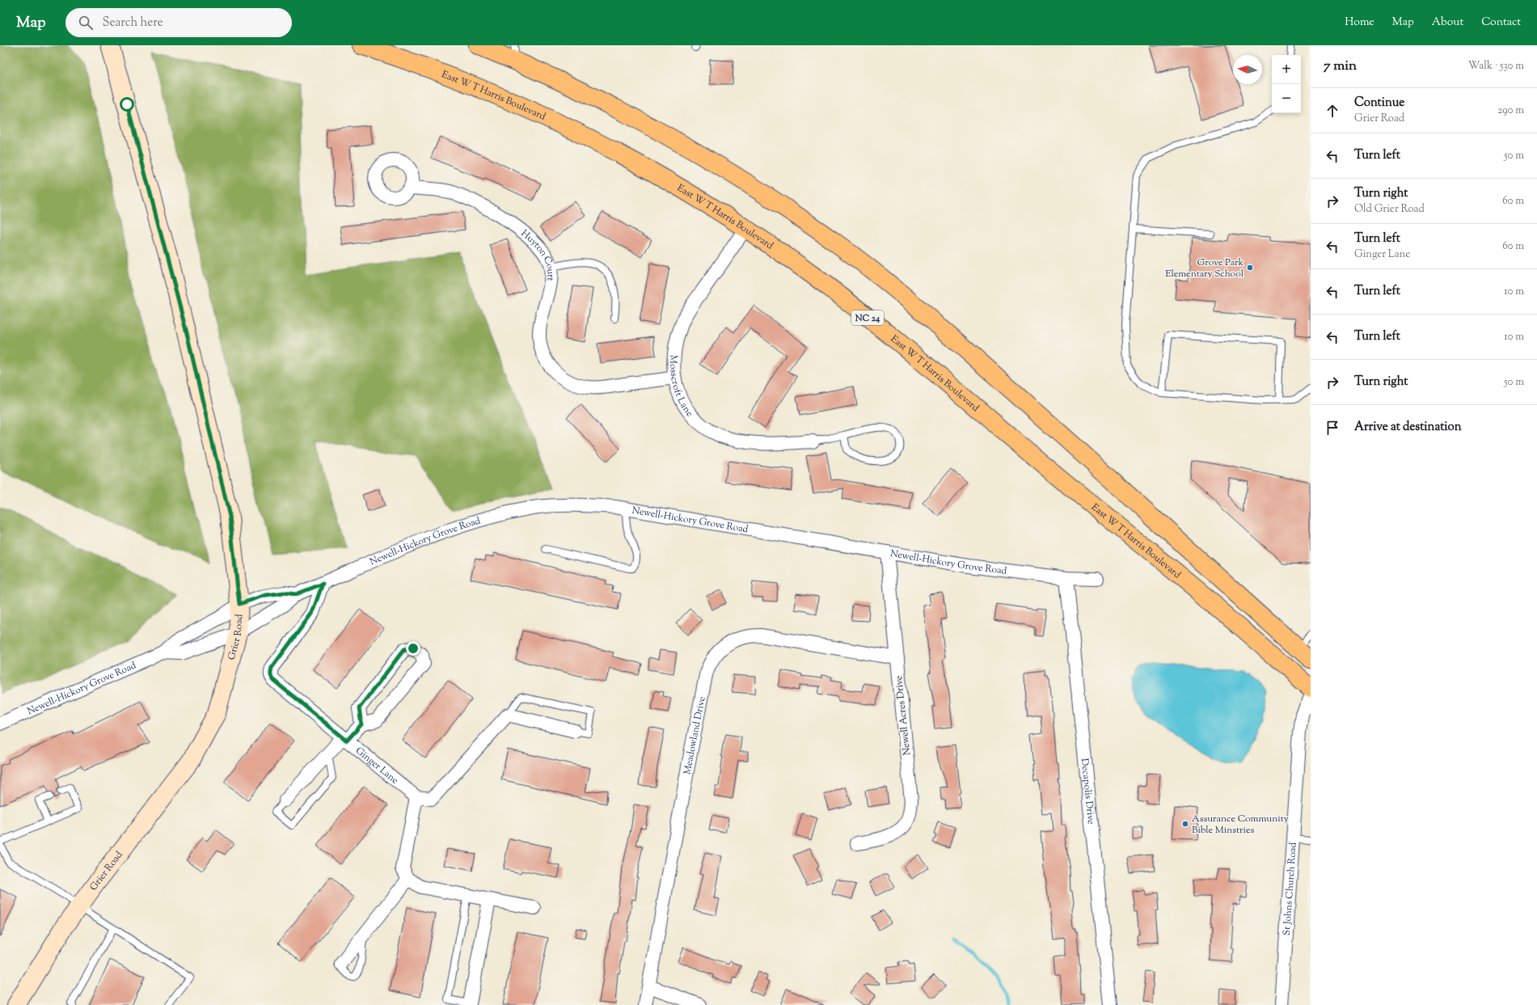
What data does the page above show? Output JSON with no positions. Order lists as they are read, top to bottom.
{
  "streets": {
    "main road": ["East W T Harris Boulevard", "NC 24"],
    "street": [
      "Huyton Court",
      "Mosscroft Lane",
      "Newell-Hickory Grove Road",
      "Grier Road",
      "Newell Acres Drive",
      "Meadowland Drive",
      "Ginger Lane",
      "Decapolis Drive",
      "St Johns Church Road"
    ]
  },
  "crossings": [
    ["East W T Harris Boulevard", "Mosscroft Lane"],
    ["Huyton Court", "Mosscroft Lane"],
    ["Newell-Hickory Grove Road", "Grier Road"],
    ["Newell-Hickory Grove Road", "Newell Acres Drive"],
    ["Newell-Hickory Grove Road", "Ginger Lane"],
    ["Newell-Hickory Grove Road", "Decapolis Drive"],
    ["Newell Acres Drive", "Meadowland Drive"]
  ],
  "places": ["Grove Park Elementary School", "Assurance Community Bible Minstries"],
  "north": "left",
  "page": {
    "header": "Map",
    "search": "Search here",
    "nav": [
      "Home",
      "Map",
      "About",
      "Contact"
    ],
    "heading": ["7 min", "Walk · 530 m"],
    "map_buttons": ["+", "−"],
    "list": [
      ["Continue", "Grier Road", "290 m"],
      ["Turn left", "50 m"],
      ["Turn right", "Old Grier Road", "60 m"],
      ["Turn left", "Ginger Lane", "60 m"],
      ["Turn left", "10 m"],
      ["Turn left", "10 m"],
      ["Turn right", "50 m"],
      "Arrive at destination"
    ]
  }
}
